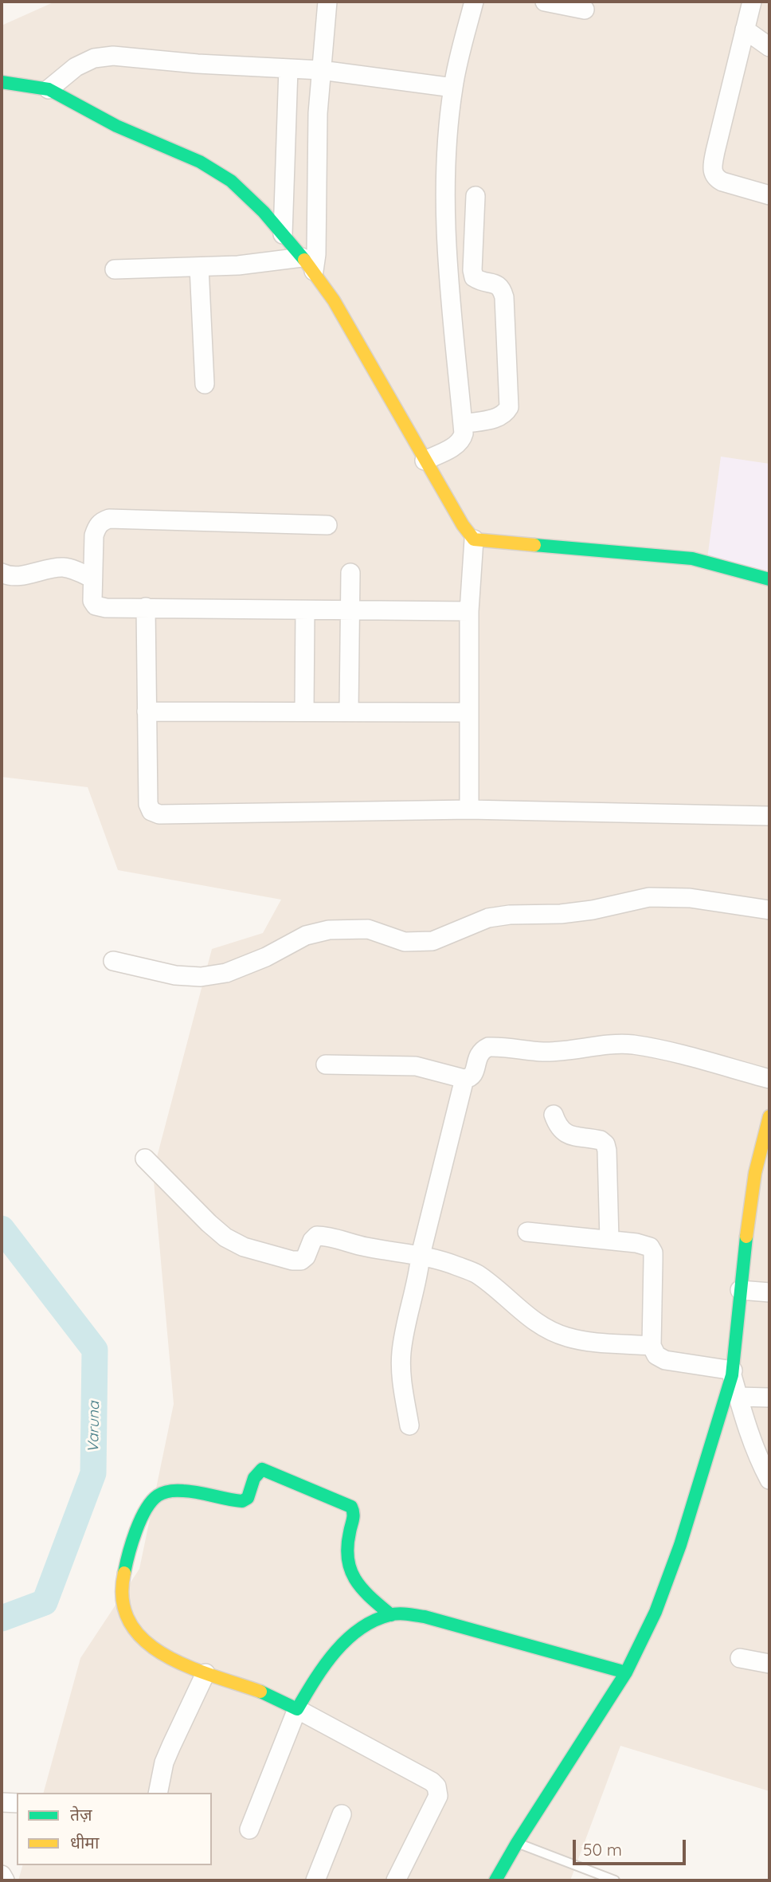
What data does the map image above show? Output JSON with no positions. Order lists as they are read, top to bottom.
{
  "water": ["Varuna"],
  "legend": ["तेज़", "धीमा"],
  "scale_bar": "50 m"
}
